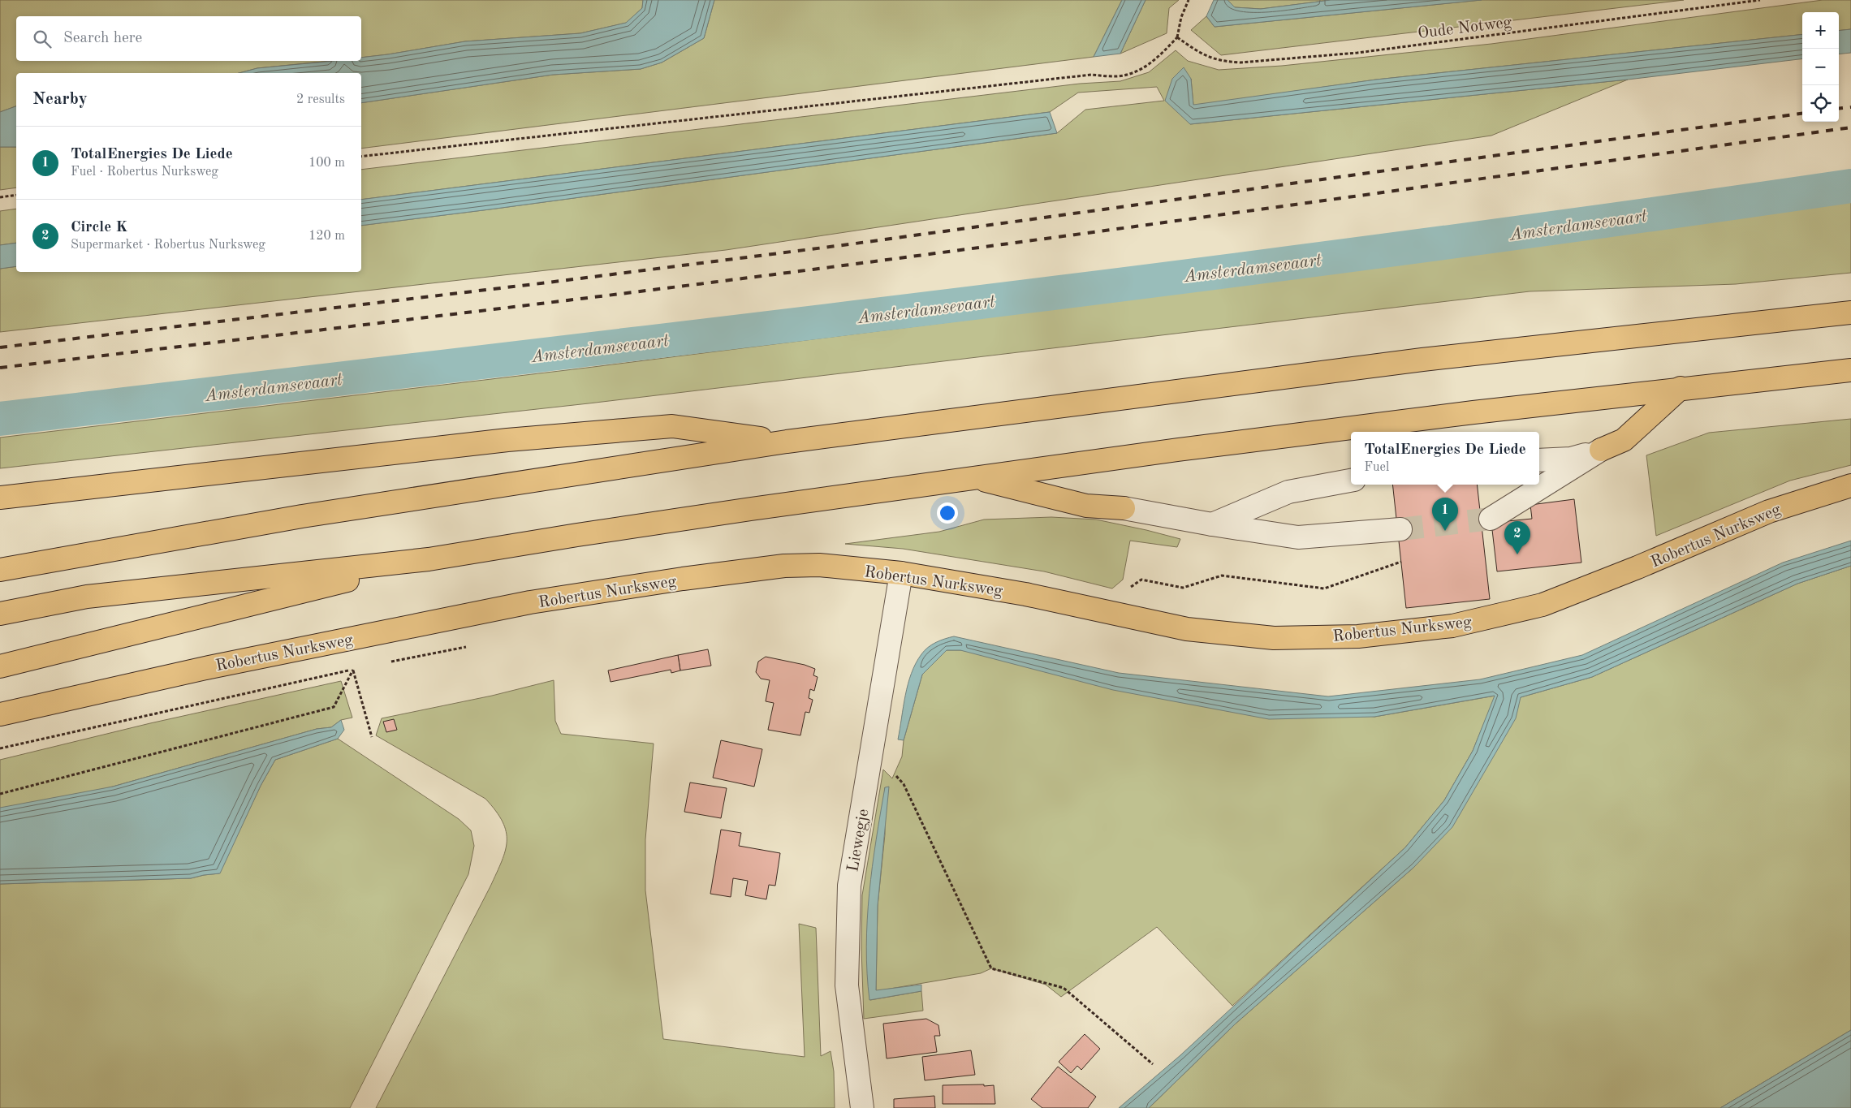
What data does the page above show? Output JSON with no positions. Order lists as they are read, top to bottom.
{
  "streets": {
    "main road": ["Robertus Nurksweg"],
    "street": ["Liewegje"],
    "path": ["Oude Notweg"]
  },
  "crossings": [
    ["Robertus Nurksweg", "Liewegje"]
  ],
  "water": ["Amsterdamsevaart"],
  "page": {
    "map_buttons": ["+", "−"],
    "search": "Search here",
    "heading": ["Nearby", "2 results"],
    "list": [
      {
        "mark": "1",
        "name": "TotalEnergies De Liede",
        "note": "Fuel · Robertus Nurksweg",
        "value": "100 m"
      },
      {
        "mark": "2",
        "name": "Circle K",
        "note": "Supermarket · Robertus Nurksweg",
        "value": "120 m"
      }
    ],
    "popup": ["TotalEnergies De Liede", "Fuel"],
    "pins": ["1", "2"]
  }
}
